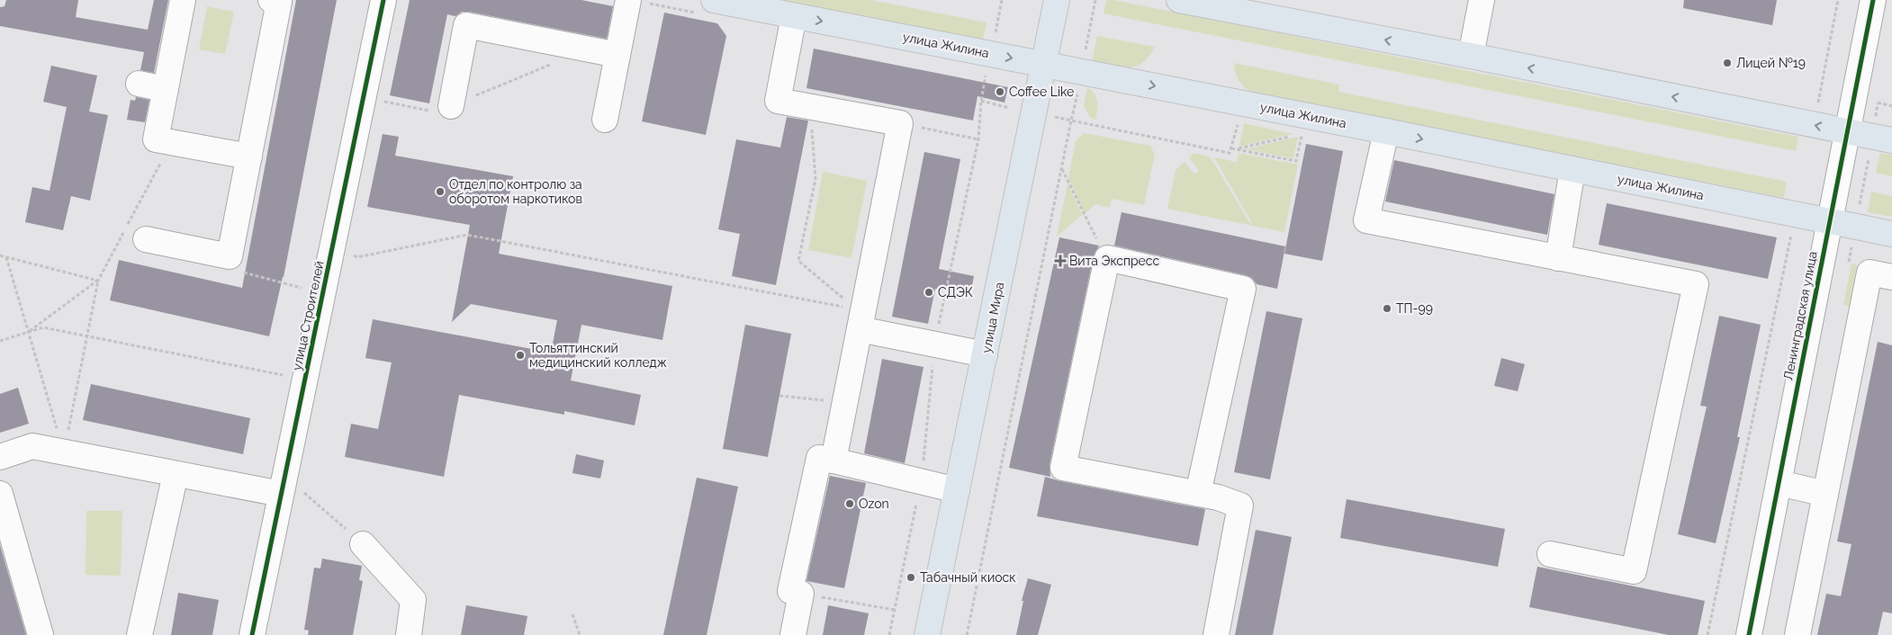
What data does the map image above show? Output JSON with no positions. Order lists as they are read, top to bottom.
{
  "streets": {
    "main road": ["улица Жилина", "улица Мира"],
    "street": ["улица Строителей", "Ленинградская улица"]
  },
  "crossings": [
    ["улица Жилина", "Ленинградская улица"],
    ["улица Жилина", "улица Мира"]
  ],
  "places": {
    "other": [
      "Лицей №19",
      "Coffee Like",
      "Отдел по контролю за оборотом наркотиков",
      "СДЭК",
      "ТП-99",
      "Тольяттинский медицинский колледж",
      "Ozon",
      "Табачный киоск"
    ],
    "health": ["Вита Экспресс"]
  }
}
